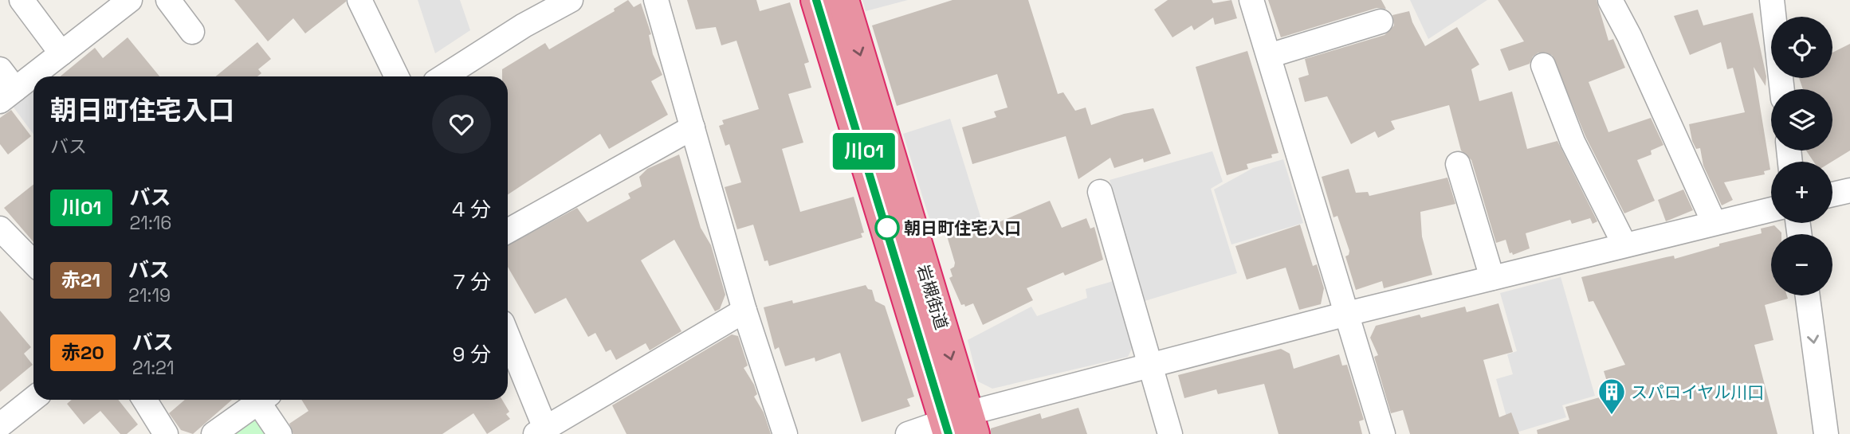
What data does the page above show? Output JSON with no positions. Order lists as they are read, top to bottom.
{
  "streets": {
    "highway": ["岩槻街道"]
  },
  "places": {
    "other": ["朝日町住宅入口"],
    "building": ["スパロイヤル川口"]
  },
  "lines": ["bus line 川01"],
  "page": {
    "on_map": "川01",
    "map_buttons": ["+", "−"],
    "heading": ["朝日町住宅入口", "バス"],
    "list": [
      {
        "mark": "川01",
        "name": "バス",
        "note": "21:16",
        "value": "4 分"
      },
      {
        "mark": "赤21",
        "name": "バス",
        "note": "21:19",
        "value": "7 分"
      },
      {
        "mark": "赤20",
        "name": "バス",
        "note": "21:21",
        "value": "9 分"
      }
    ]
  }
}
